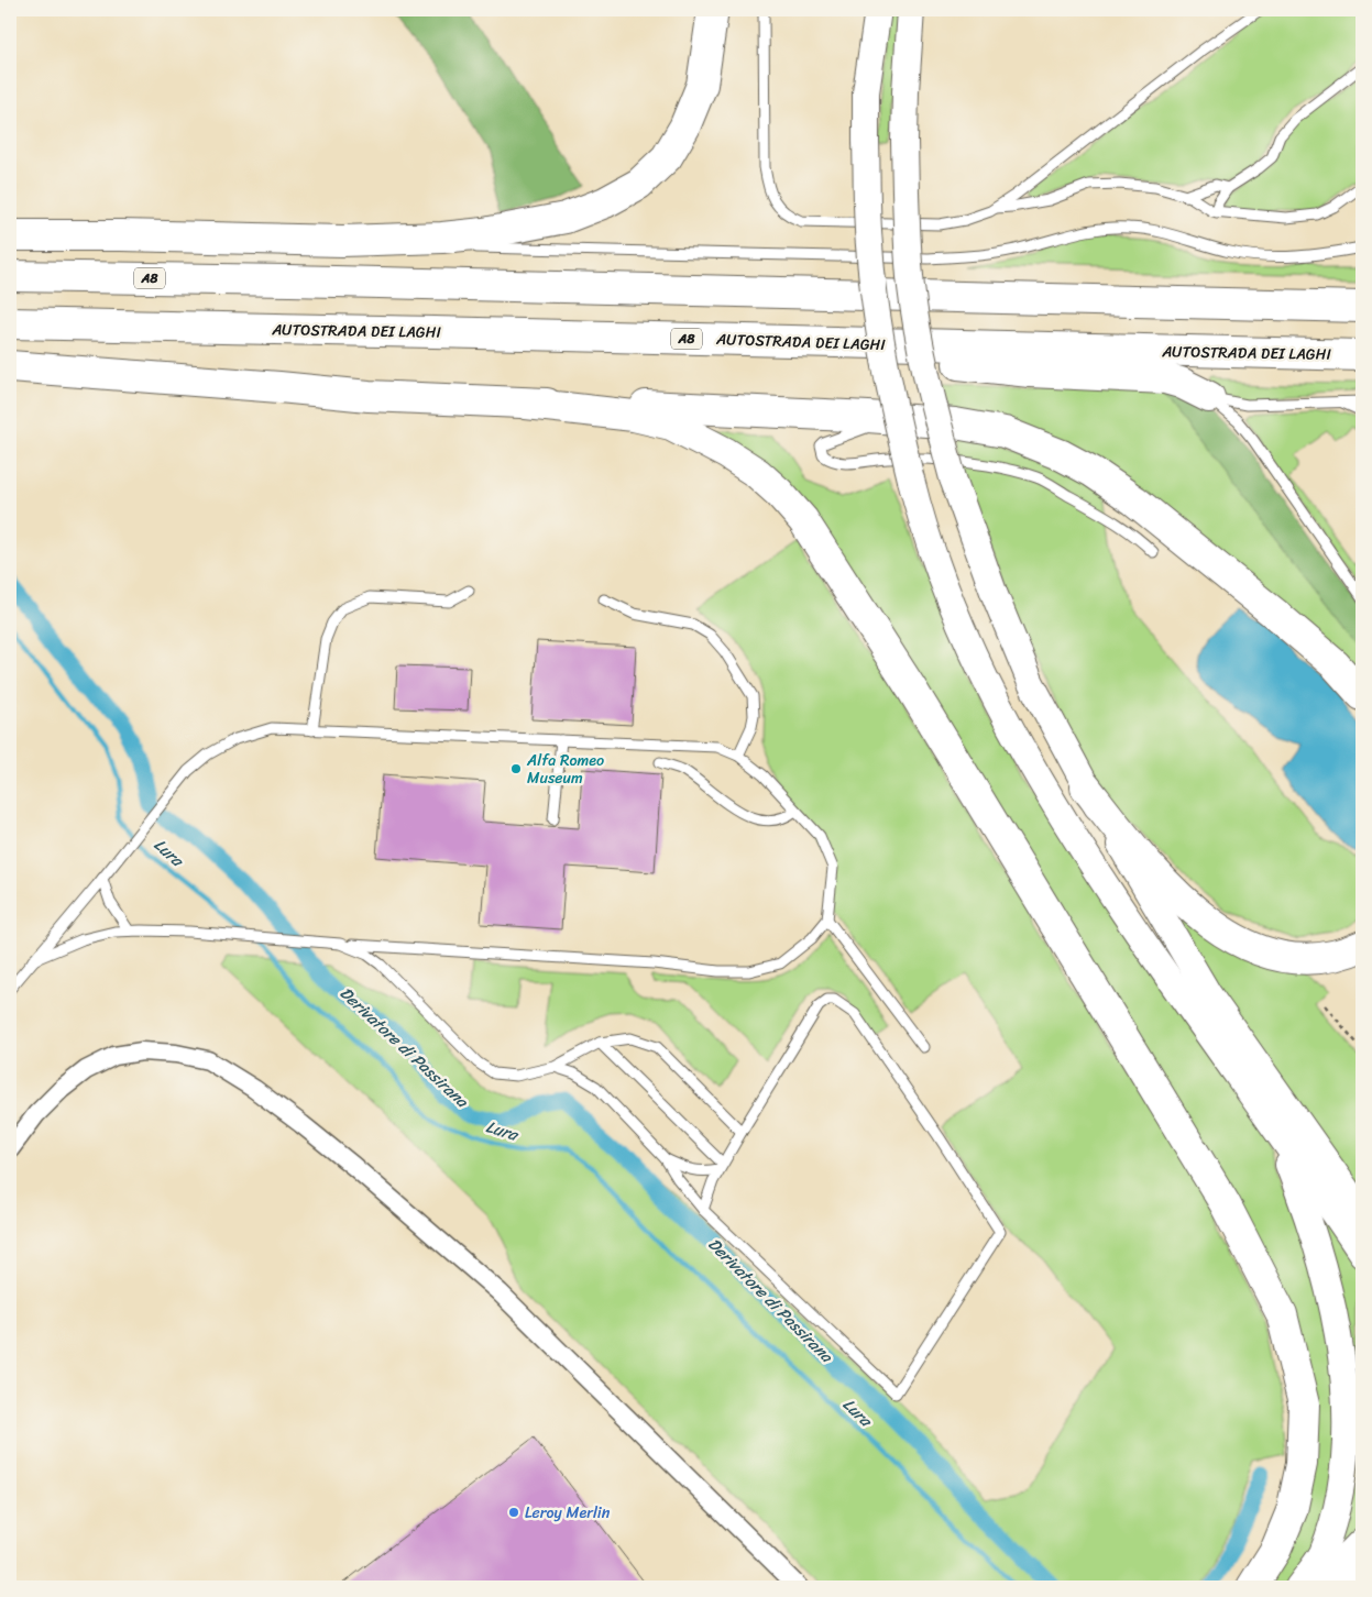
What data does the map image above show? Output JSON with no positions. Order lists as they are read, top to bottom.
{
  "streets": {
    "highway": ["A8", "AUTOSTRADA DEI LAGHI"]
  },
  "water": ["Lura", "Derivatore di Passirana"],
  "places": ["Alfa Romeo Museum", "Leroy Merlin"]
}
